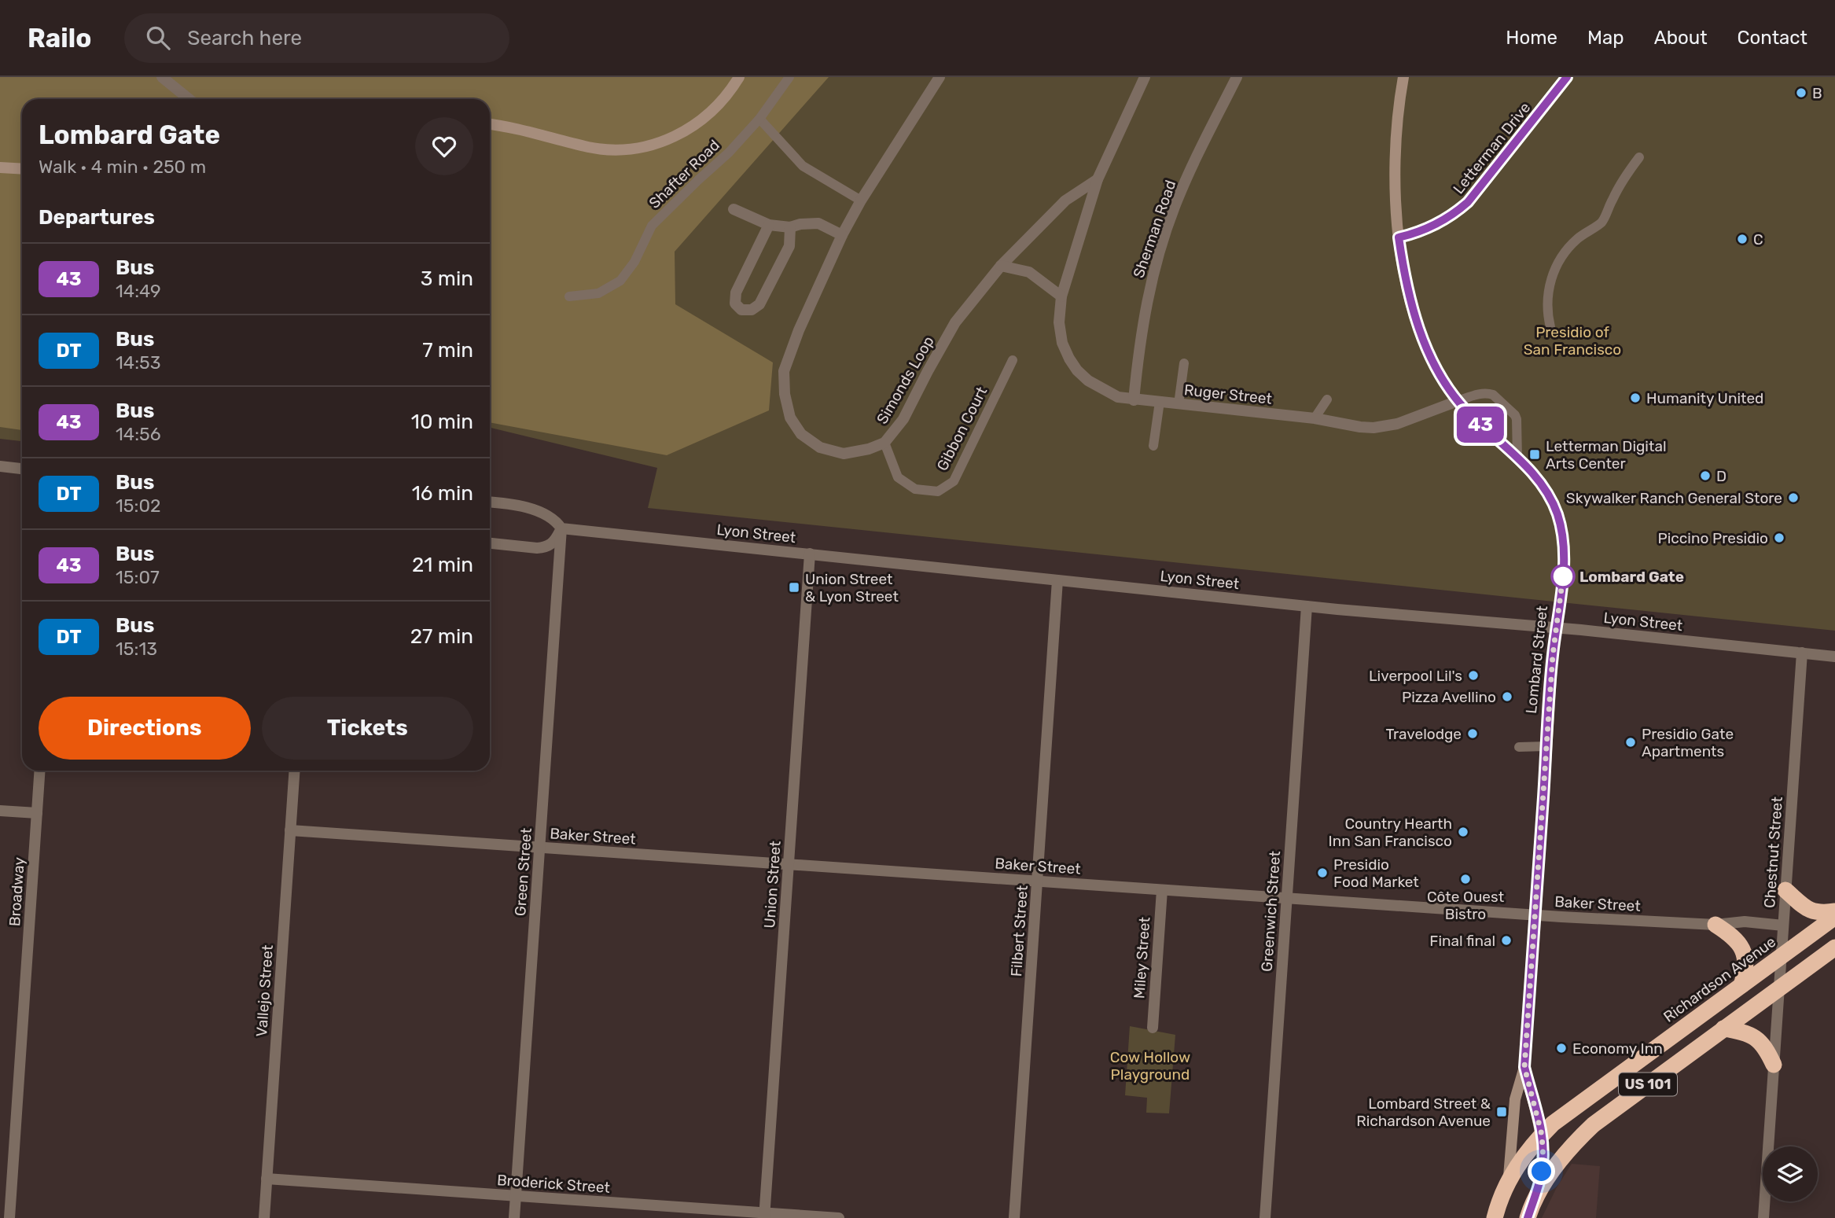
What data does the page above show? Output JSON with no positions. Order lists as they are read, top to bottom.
{
  "streets": {
    "highway": ["Lombard Street", "Richardson Avenue", "US 101"],
    "street": [
      "Letterman Drive",
      "Sherman Road",
      "Simonds Loop",
      "Ruger Street",
      "Lyon Street",
      "Baker Street",
      "Chestnut Street",
      "Green Street",
      "Union Street",
      "Broadway",
      "Greenwich Street",
      "Filbert Street",
      "Miley Street",
      "Vallejo Street",
      "Broderick Street"
    ],
    "lane": ["Shafter Road", "Gibbon Court"]
  },
  "crossings": [
    ["Letterman Drive", "Lombard Street"],
    ["Sherman Road", "Ruger Street"],
    ["Simonds Loop", "Ruger Street"],
    ["Simonds Loop", "Gibbon Court"],
    ["Ruger Street", "Lombard Street"],
    ["Lyon Street", "Lombard Street"],
    ["Lyon Street", "Chestnut Street"],
    ["Lyon Street", "Green Street"],
    ["Lyon Street", "Union Street"],
    ["Lyon Street", "Greenwich Street"],
    ["Lyon Street", "Filbert Street"],
    ["Lombard Street", "Baker Street"],
    ["Lombard Street", "Richardson Avenue"],
    ["Lombard Street", "US 101"],
    ["Baker Street", "Chestnut Street"],
    ["Baker Street", "Green Street"],
    ["Baker Street", "Union Street"],
    ["Baker Street", "Greenwich Street"],
    ["Baker Street", "Filbert Street"],
    ["Baker Street", "Miley Street"],
    ["Baker Street", "Vallejo Street"],
    ["Chestnut Street", "Richardson Avenue"],
    ["Chestnut Street", "US 101"],
    ["Green Street", "Broderick Street"],
    ["Union Street", "Broderick Street"],
    ["Vallejo Street", "Broderick Street"]
  ],
  "parks": ["Presidio of San Francisco", "Cow Hollow Playground"],
  "places": {
    "other": [
      "B",
      "C",
      "Humanity United",
      "D",
      "Skywalker Ranch General Store",
      "Piccino Presidio",
      "Lombard Gate",
      "Liverpool Lil's",
      "Pizza Avellino",
      "Travelodge",
      "Presidio Gate Apartments",
      "Country Hearth Inn San Francisco",
      "Presidio Food Market",
      "Côte Ouest Bistro",
      "Final final",
      "Economy Inn"
    ],
    "transit": ["Letterman Digital Arts Center", "Union Street & Lyon Street", "Lombard Street & Richardson Avenue"]
  },
  "lines": ["bus line 43"],
  "page": {
    "header": "Railo",
    "search": "Search here",
    "nav": [
      "Home",
      "Map",
      "About",
      "Contact"
    ],
    "on_map": "43",
    "heading": [
      ["Lombard Gate", "Walk · 4 min · 250 m"],
      "Departures"
    ],
    "list": [
      {
        "mark": "43",
        "name": "Bus",
        "note": "14:49",
        "value": "3 min"
      },
      {
        "mark": "DT",
        "name": "Bus",
        "note": "14:53",
        "value": "7 min"
      },
      {
        "mark": "43",
        "name": "Bus",
        "note": "14:56",
        "value": "10 min"
      },
      {
        "mark": "DT",
        "name": "Bus",
        "note": "15:02",
        "value": "16 min"
      },
      {
        "mark": "43",
        "name": "Bus",
        "note": "15:07",
        "value": "21 min"
      },
      {
        "mark": "DT",
        "name": "Bus",
        "note": "15:13",
        "value": "27 min"
      }
    ],
    "buttons": ["Directions", "Tickets"]
  }
}
